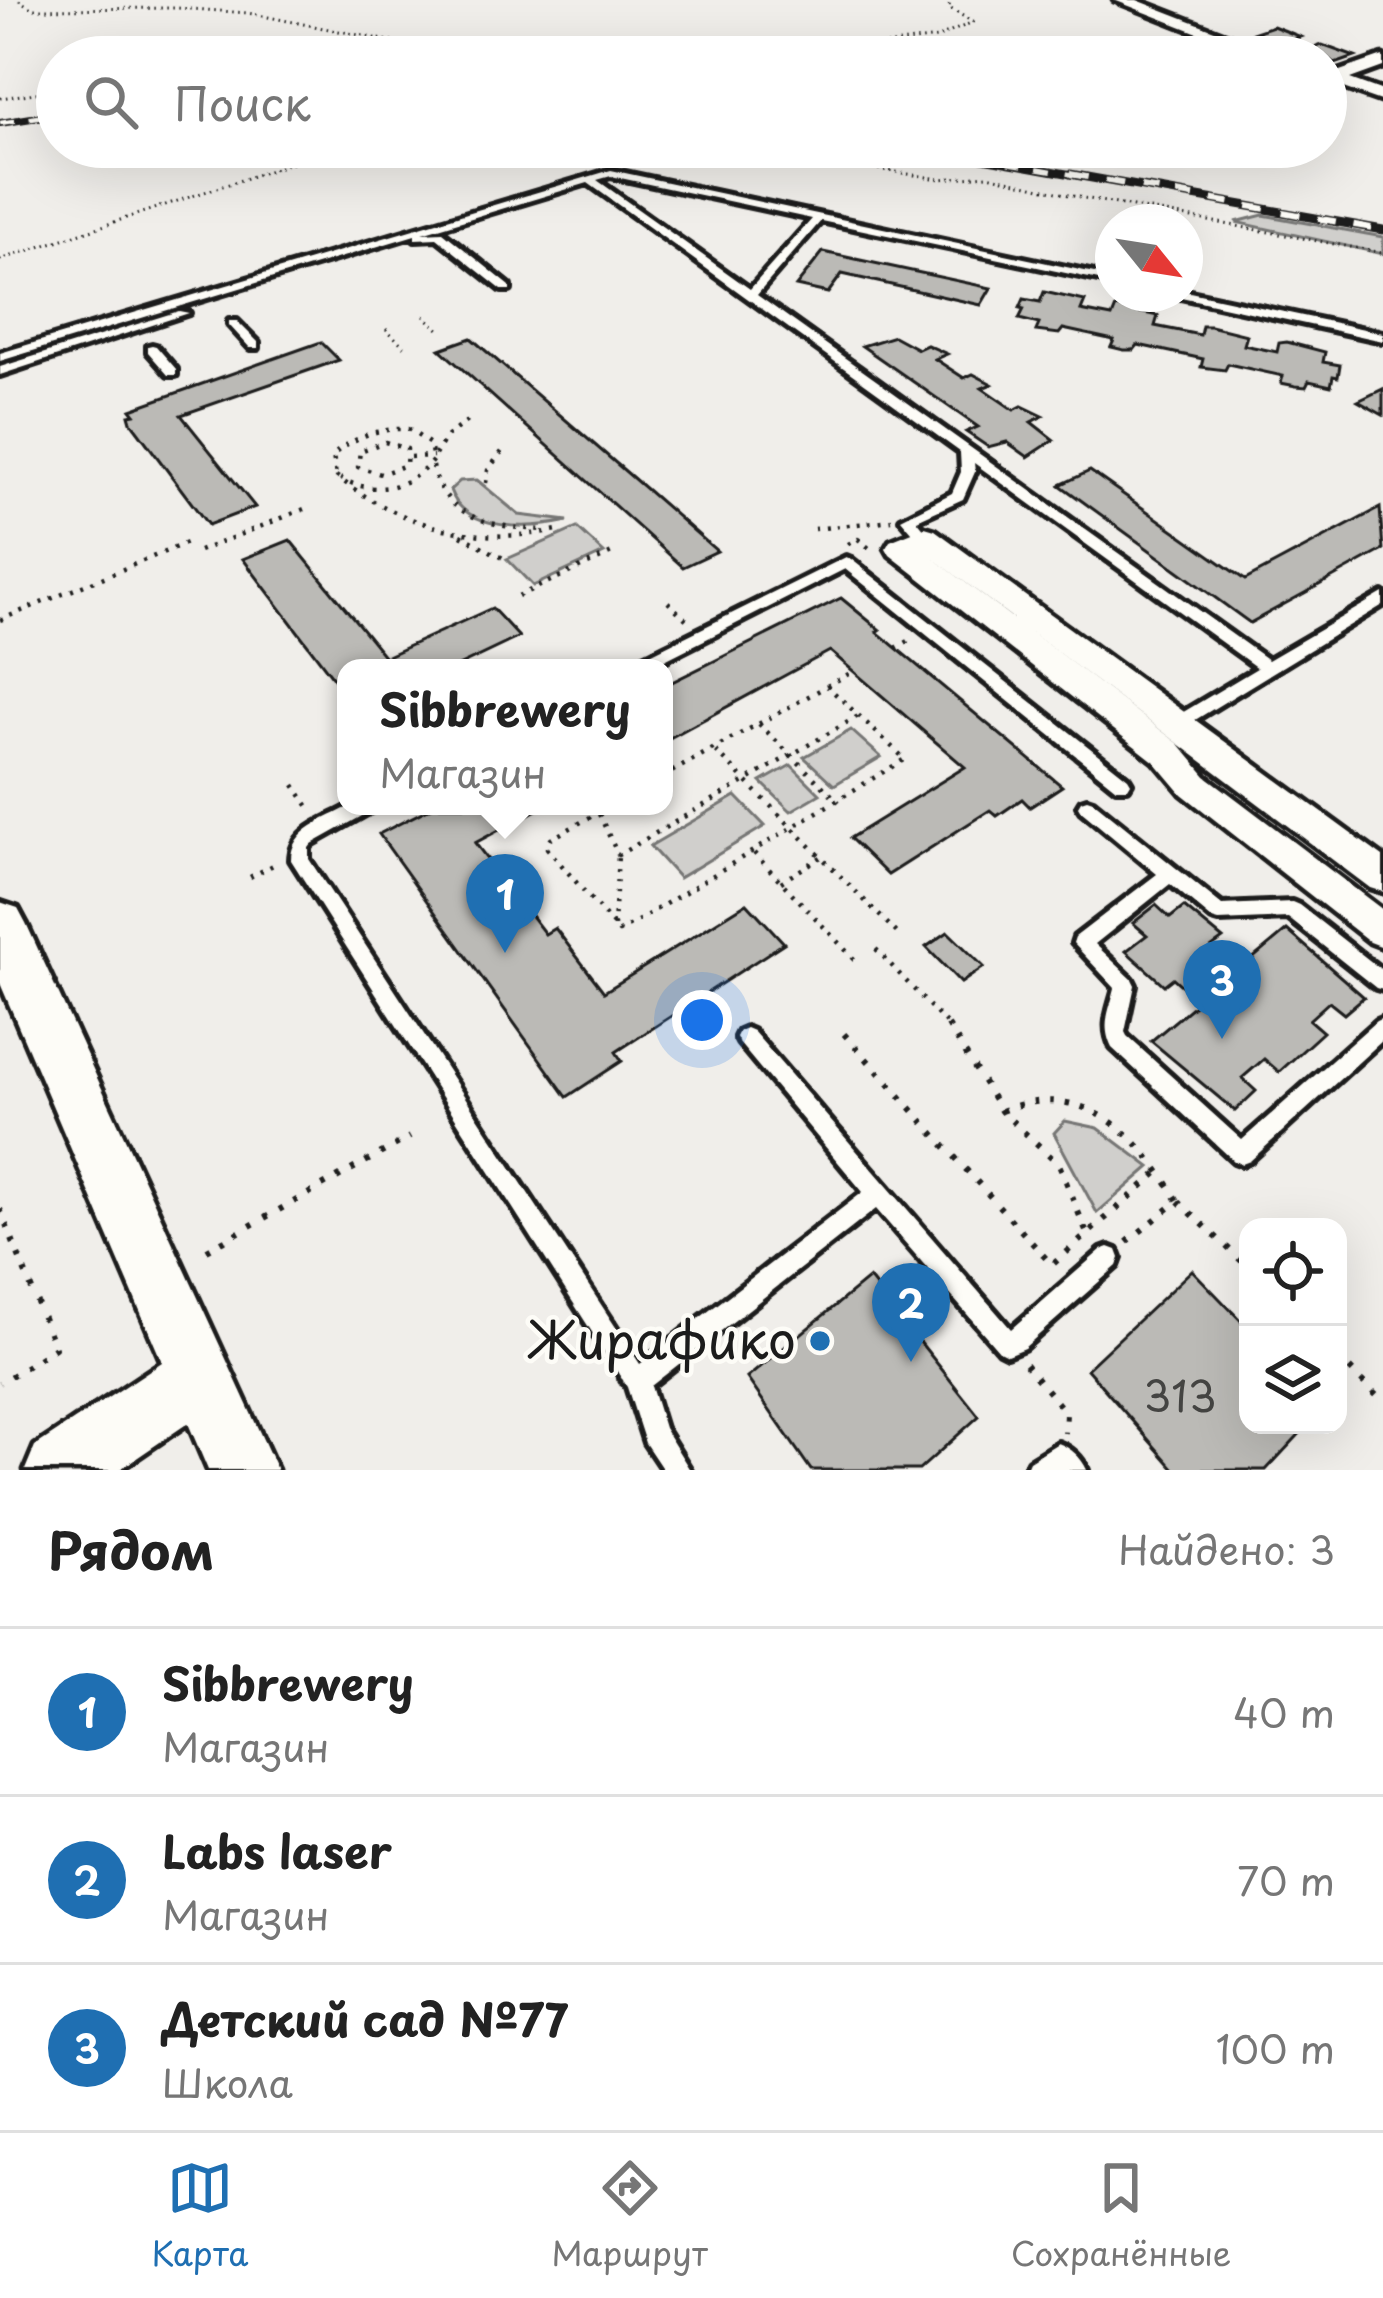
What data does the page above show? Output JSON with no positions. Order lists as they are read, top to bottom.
{
  "places": ["Жирафико"],
  "house_numbers": ["313"],
  "north": "bottom right",
  "page": {
    "search": "Поиск",
    "popup": ["Sibbrewery", "Магазин"],
    "pins": ["1", "3", "2"],
    "heading": ["Рядом", "Найдено: 3"],
    "list": [
      {
        "mark": "1",
        "name": "Sibbrewery",
        "note": "Магазин",
        "value": "40 m"
      },
      {
        "mark": "2",
        "name": "Labs laser",
        "note": "Магазин",
        "value": "70 m"
      },
      {
        "mark": "3",
        "name": "Детский сад №77",
        "note": "Школа",
        "value": "100 m"
      }
    ],
    "nav": ["Карта", "Маршрут", "Сохранённые"]
  }
}
